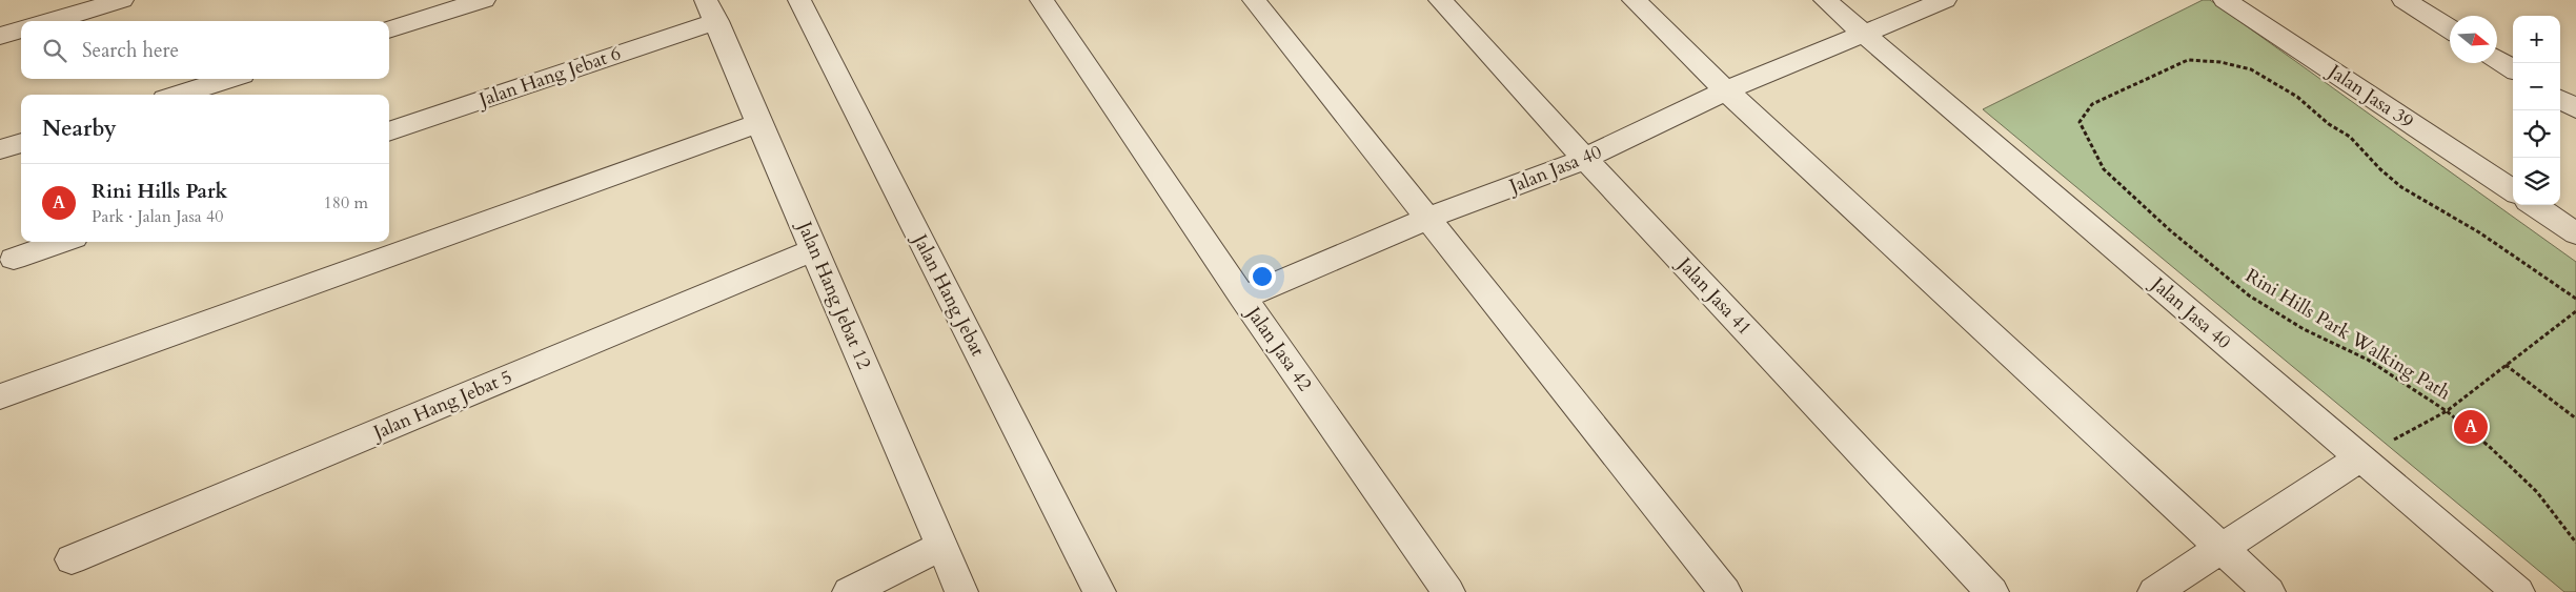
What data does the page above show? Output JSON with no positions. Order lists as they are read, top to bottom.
{
  "streets": {
    "street": [
      "Jalan Hang Jebat 6",
      "Jalan Jasa 39",
      "Jalan Jasa 40",
      "Jalan Hang Jebat 12",
      "Jalan Hang Jebat",
      "Jalan Jasa 41",
      "Jalan Jasa 42",
      "Jalan Hang Jebat 5"
    ],
    "path": ["Rini Hills Park Walking Path"]
  },
  "crossings": [
    ["Jalan Hang Jebat 6", "Jalan Hang Jebat 12"],
    ["Jalan Jasa 40", "Jalan Jasa 41"],
    ["Jalan Jasa 40", "Jalan Jasa 42"],
    ["Jalan Hang Jebat 12", "Jalan Hang Jebat 5"]
  ],
  "north": "right",
  "page": {
    "map_buttons": ["+", "−"],
    "search": "Search here",
    "heading": "Nearby",
    "list": [
      {
        "mark": "A",
        "name": "Rini Hills Park",
        "note": "Park · Jalan Jasa 40",
        "value": "180 m"
      }
    ],
    "pins": "A"
  }
}
